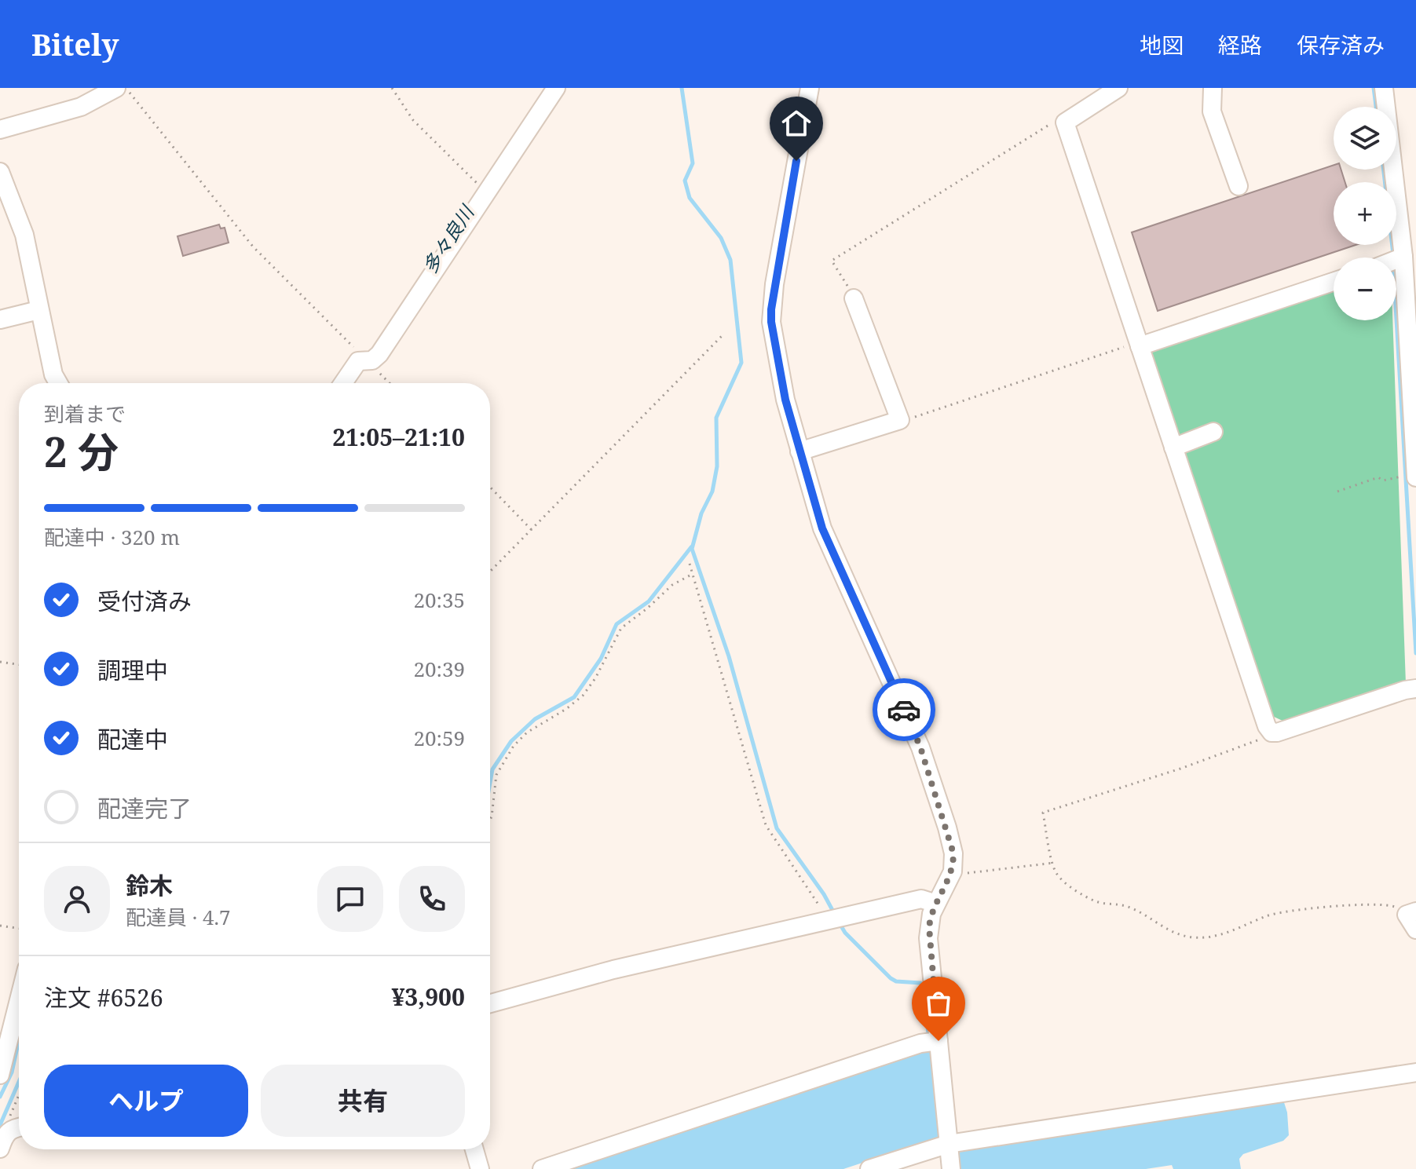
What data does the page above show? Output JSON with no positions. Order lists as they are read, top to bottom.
{
  "water": ["多々良川"],
  "page": {
    "header": "Bitely",
    "nav": ["地図", "経路", "保存済み"],
    "map_buttons": ["+", "−"],
    "heading": ["2 分", "到着まで", "21:05–21:10"],
    "panel": [
      "鈴木",
      "配達員 · 4.7",
      "注文 #6526",
      "¥3,900"
    ],
    "bar": "配達中 · 320 m",
    "list": [
      ["受付済み", "20:35"],
      ["調理中", "20:39"],
      ["配達中", "20:59"],
      "配達完了"
    ],
    "buttons": ["ヘルプ", "共有"]
  }
}
